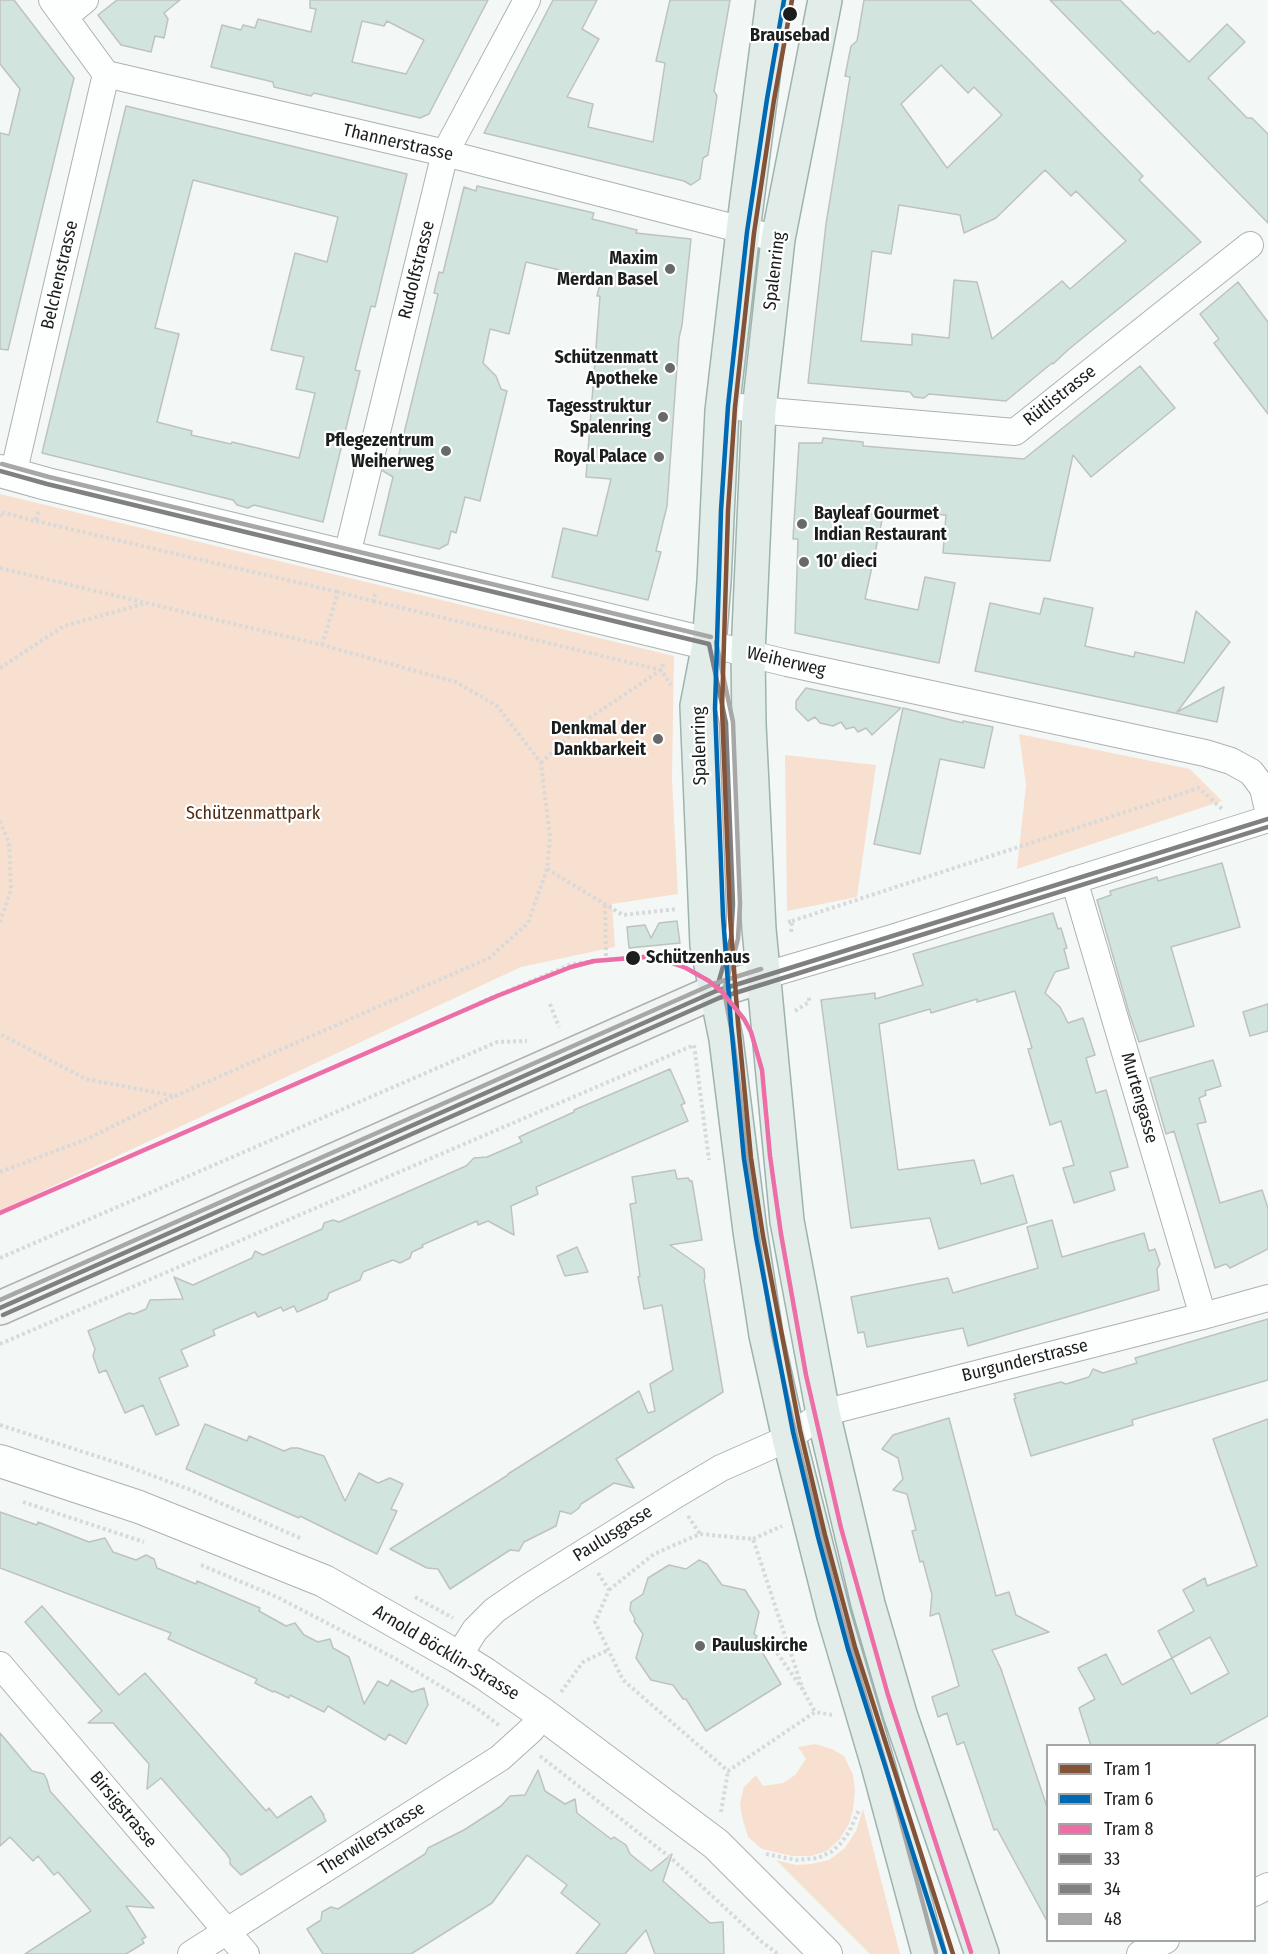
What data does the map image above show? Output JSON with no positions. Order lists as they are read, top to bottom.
{
  "streets": {
    "main road": ["Spalenring"],
    "street": [
      "Thannerstrasse",
      "Rudolfstrasse",
      "Belchenstrasse",
      "Rütlistrasse",
      "Weiherweg",
      "Murtengasse",
      "Burgunderstrasse",
      "Paulusgasse",
      "Arnold Böcklin-Strasse",
      "Birsigstrasse",
      "Therwilerstrasse"
    ]
  },
  "crossings": [
    ["Thannerstrasse", "Rudolfstrasse"],
    ["Thannerstrasse", "Spalenring"],
    ["Thannerstrasse", "Belchenstrasse"],
    ["Rudolfstrasse", "Weiherweg"],
    ["Spalenring", "Rütlistrasse"],
    ["Spalenring", "Weiherweg"],
    ["Spalenring", "Burgunderstrasse"],
    ["Spalenring", "Paulusgasse"],
    ["Belchenstrasse", "Weiherweg"],
    ["Murtengasse", "Burgunderstrasse"],
    ["Burgunderstrasse", "Paulusgasse"],
    ["Paulusgasse", "Arnold Böcklin-Strasse"],
    ["Arnold Böcklin-Strasse", "Therwilerstrasse"],
    ["Birsigstrasse", "Therwilerstrasse"]
  ],
  "parks": ["Schützenmattpark"],
  "places": [
    "Brausebad",
    "Maxim Merdan Basel",
    "Schützenmatt Apotheke",
    "Tagesstruktur Spalenring",
    "Pflegezentrum Weiherweg",
    "Royal Palace",
    "Bayleaf Gourmet Indian Restaurant",
    "10' dieci",
    "Denkmal der Dankbarkeit",
    "Schützenhaus",
    "Pauluskirche"
  ],
  "lines": [
    "tram line 1",
    "tram line 6",
    "transit line 48",
    "transit line 33",
    "transit line 34",
    "tram line 8"
  ],
  "legend": [
    "Tram 1",
    "Tram 6",
    "Tram 8",
    "33",
    "34",
    "48"
  ]
}
